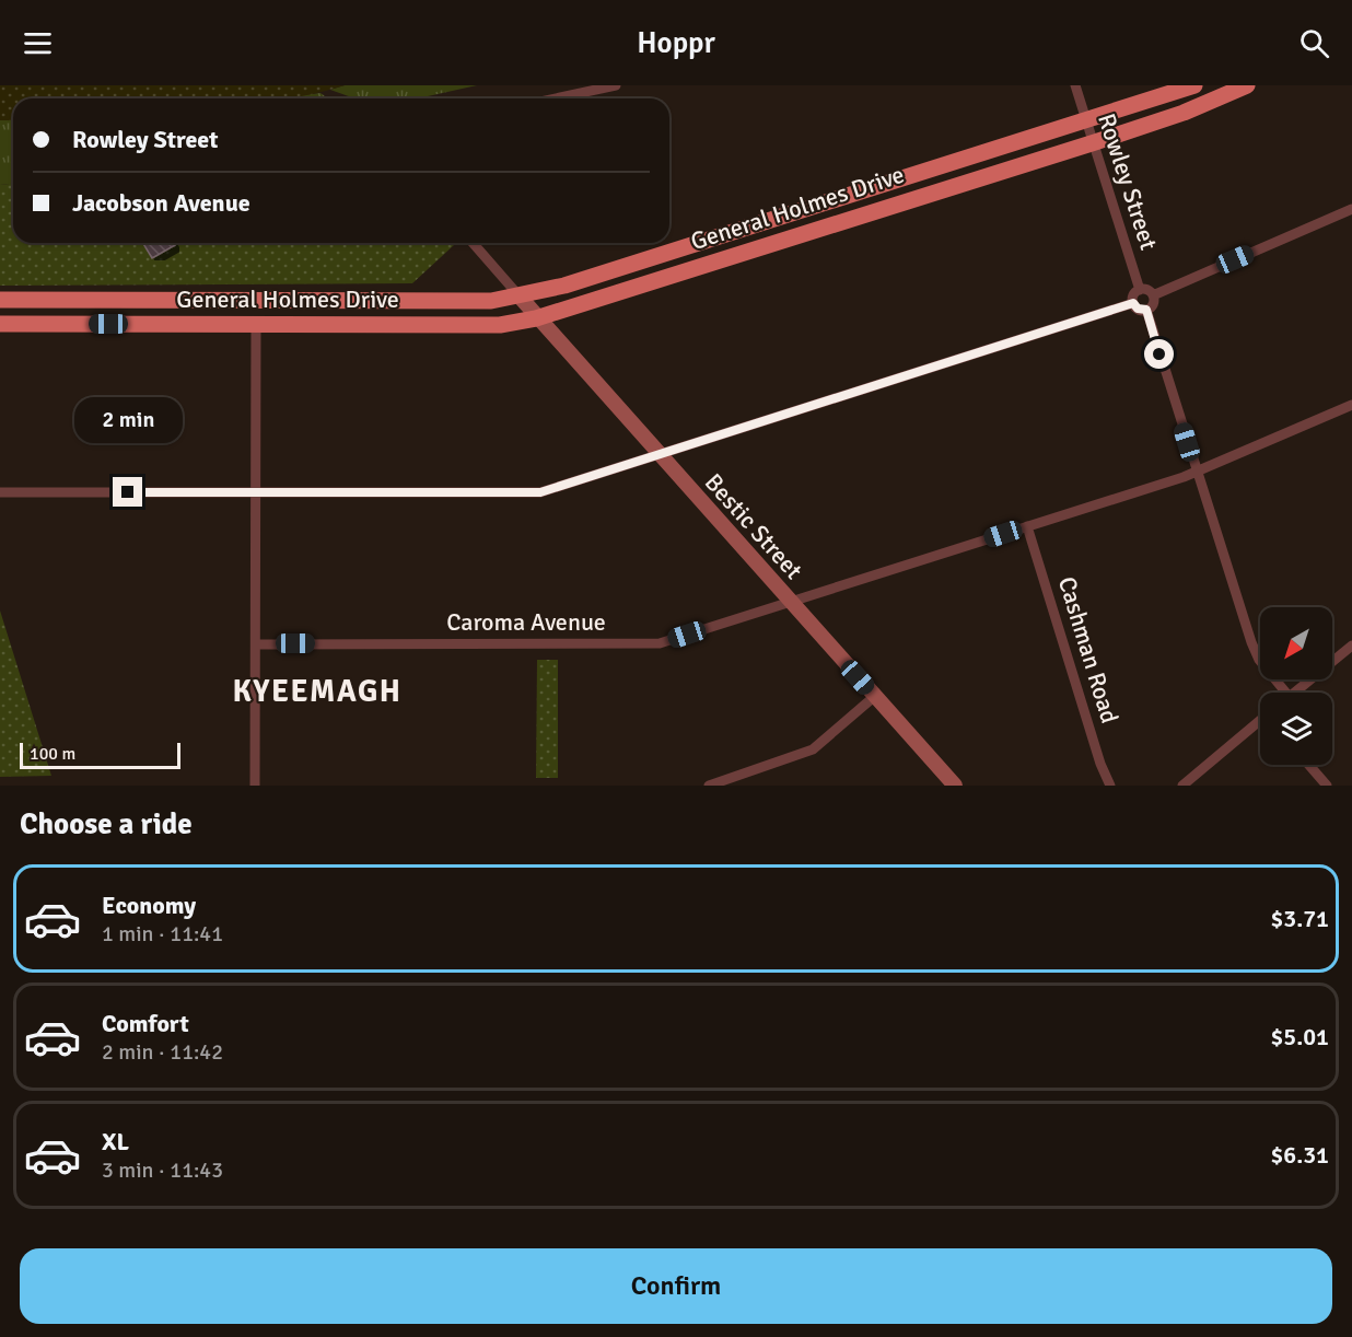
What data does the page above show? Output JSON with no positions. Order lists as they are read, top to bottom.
{
  "streets": {
    "highway": ["General Holmes Drive"],
    "main road": ["Bestic Street"],
    "street": ["Rowley Street", "Caroma Avenue", "Cashman Road"]
  },
  "crossings": [
    ["Rowley Street", "General Holmes Drive"],
    ["General Holmes Drive", "Bestic Street"],
    ["Bestic Street", "Caroma Avenue"],
    ["Caroma Avenue", "Cashman Road"]
  ],
  "districts": ["KYEEMAGH"],
  "scale_bar": "100 m",
  "north": "bottom left",
  "page": {
    "header": "Hoppr",
    "banner": ["Rowley Street", "Jacobson Avenue"],
    "bubble": "2 min",
    "scale": "100 m",
    "heading": "Choose a ride",
    "list": [
      {
        "name": "Economy",
        "note": "1 min · 11:41",
        "value": "$3.71"
      },
      {
        "name": "Comfort",
        "note": "2 min · 11:42",
        "value": "$5.01"
      },
      {
        "name": "XL",
        "note": "3 min · 11:43",
        "value": "$6.31"
      }
    ],
    "buttons": "Confirm"
  }
}
